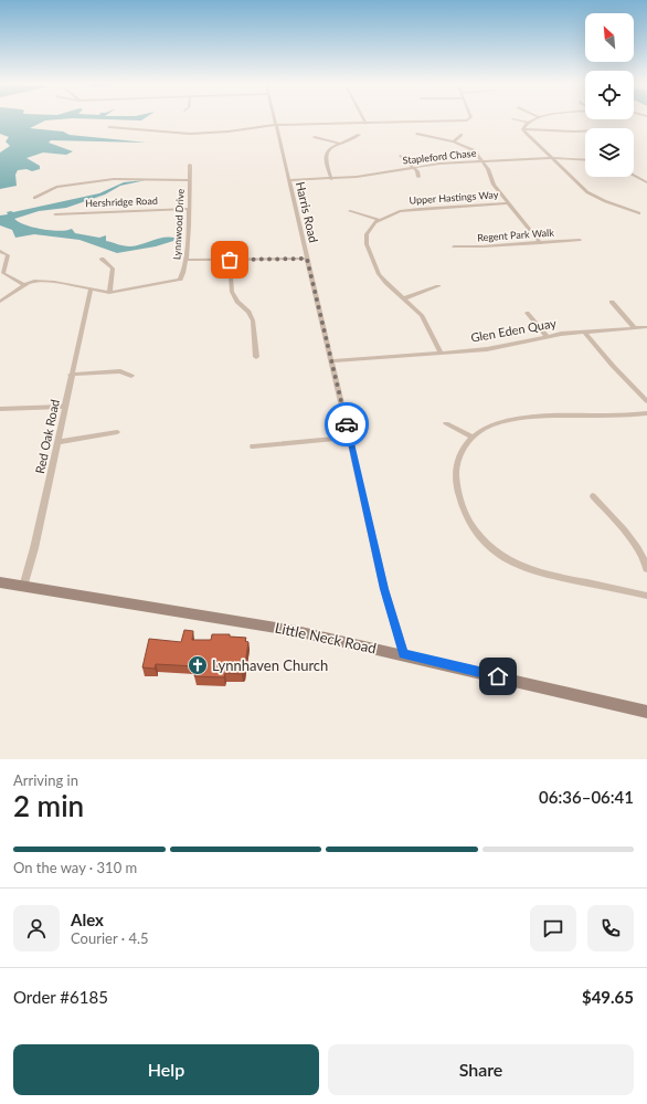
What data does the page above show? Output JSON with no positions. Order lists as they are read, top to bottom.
{
  "streets": {
    "street": [
      "Stapleford Chase",
      "Upper Hastings Way",
      "Hershridge Road",
      "Harris Road",
      "Lynnwood Drive",
      "Regent Park Walk",
      "Glen Eden Quay",
      "Red Oak Road",
      "Little Neck Road"
    ]
  },
  "crossings": [
    ["Stapleford Chase", "Harris Road"],
    ["Hershridge Road", "Lynnwood Drive"],
    ["Harris Road", "Glen Eden Quay"],
    ["Harris Road", "Little Neck Road"],
    ["Lynnwood Drive", "Red Oak Road"],
    ["Red Oak Road", "Little Neck Road"]
  ],
  "places": {
    "church": ["Lynnhaven Church"]
  },
  "north": "top left",
  "page": {
    "heading": ["2 min", "Arriving in", "06:36–06:41"],
    "panel": [
      "Alex",
      "Courier · 4.5",
      "Order #6185",
      "$49.65"
    ],
    "bar": "On the way · 310 m",
    "buttons": ["Help", "Share"]
  }
}
